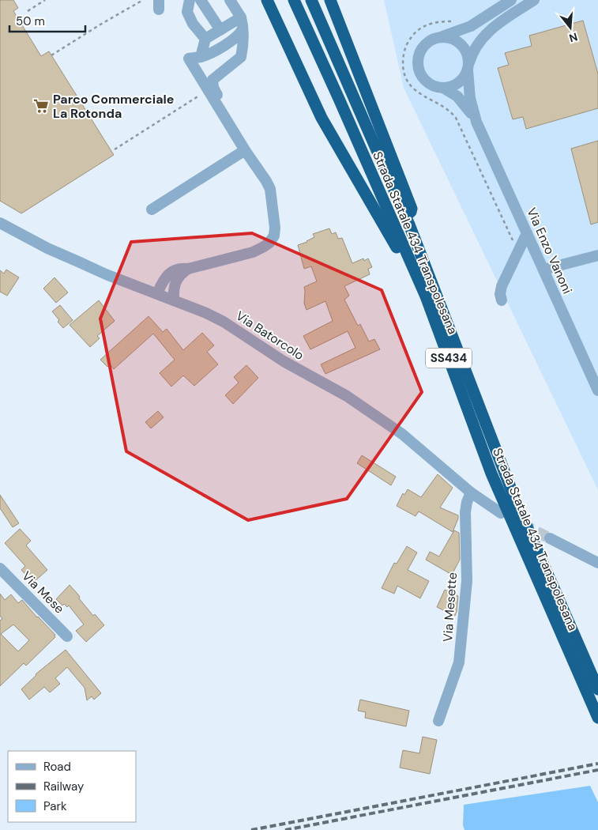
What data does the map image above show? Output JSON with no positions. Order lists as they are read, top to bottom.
{
  "streets": {
    "highway": ["Strada Statale 434 Transpolesana", "SS434"],
    "street": [
      "Via Enzo Vanoni",
      "Via Batorcolo",
      "Via Mese",
      "Via Mesette"
    ]
  },
  "crossings": [
    ["Via Batorcolo", "Via Mesette"]
  ],
  "places": {
    "supermarket": ["Parco Commerciale La Rotonda"]
  },
  "legend": ["Road", "Railway", "Park"],
  "scale_bar": "50 m",
  "north": "bottom"
}
